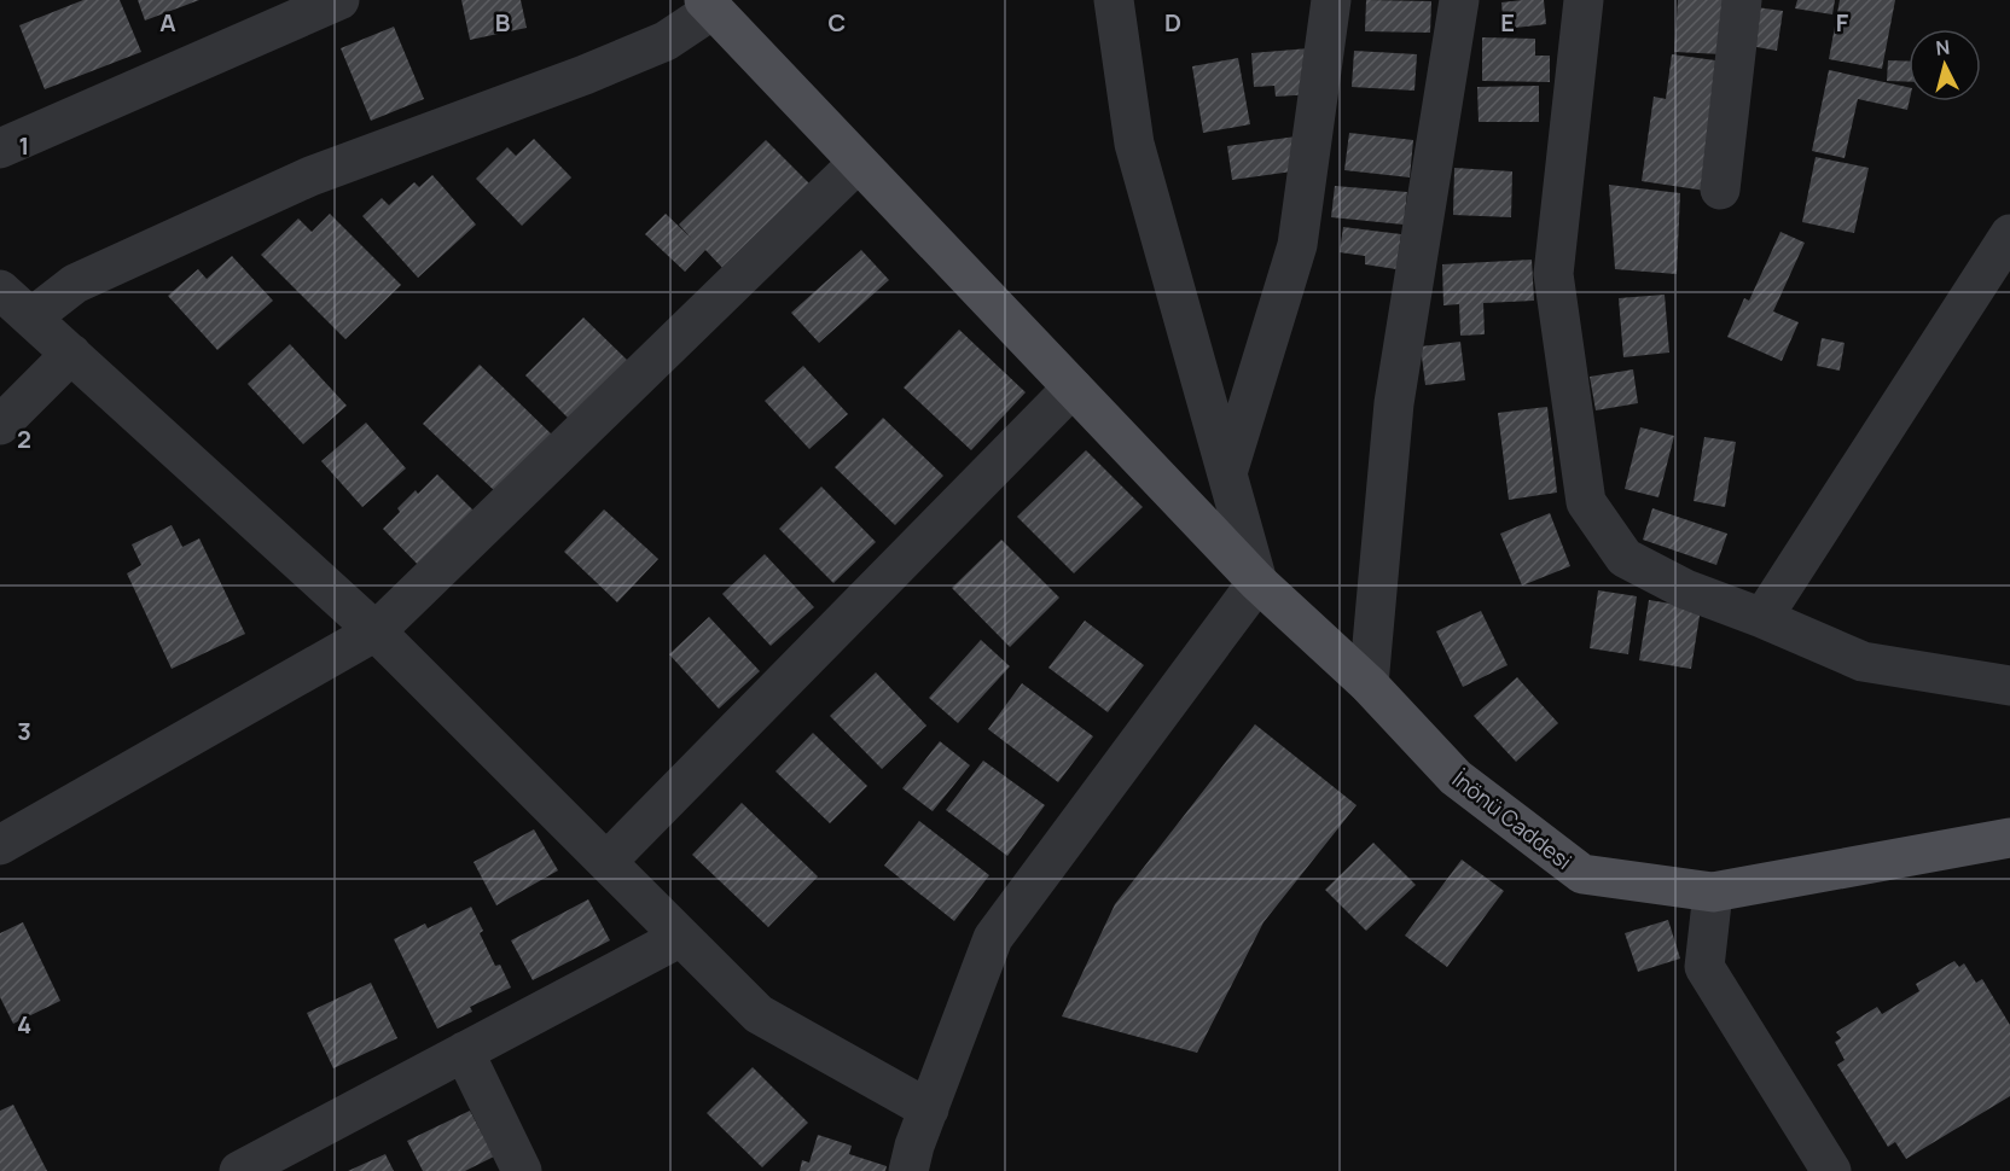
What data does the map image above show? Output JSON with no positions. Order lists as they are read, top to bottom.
{
  "streets": {
    "main road": ["İnönü Caddesi"]
  },
  "north": "top",
  "grid": {
    "columns": [
      "A",
      "B",
      "C",
      "D",
      "E",
      "F"
    ],
    "rows": [
      "1",
      "2",
      "3",
      "4"
    ]
  }
}
